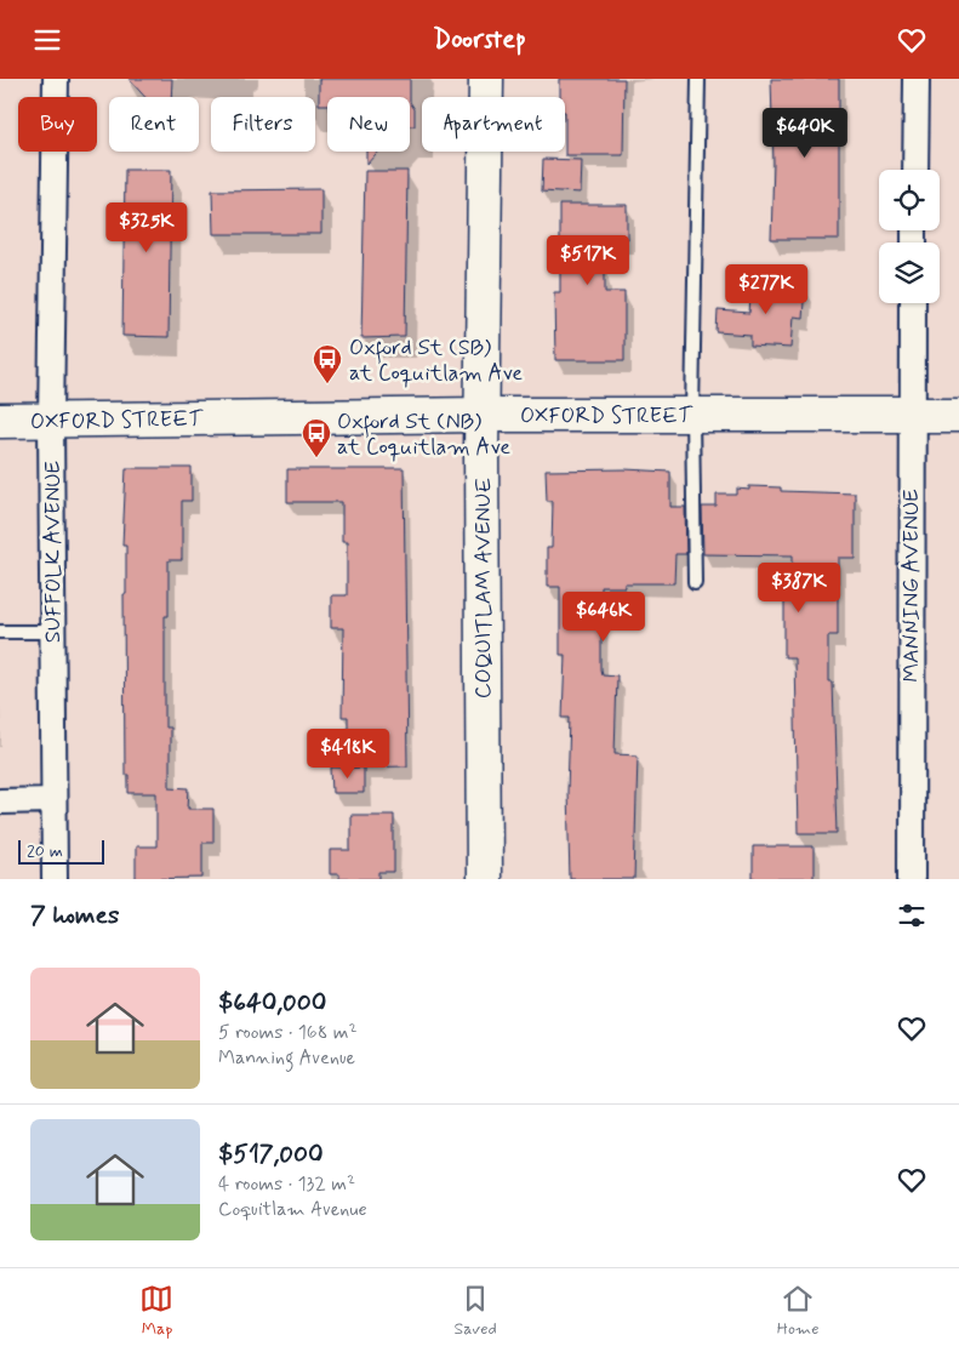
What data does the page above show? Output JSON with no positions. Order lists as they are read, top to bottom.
{
  "streets": {
    "main road": ["OXFORD STREET", "COQUITLAM AVENUE"],
    "street": ["SUFFOLK AVENUE", "MANNING AVENUE"]
  },
  "crossings": [
    ["OXFORD STREET", "SUFFOLK AVENUE"],
    ["OXFORD STREET", "MANNING AVENUE"],
    ["OXFORD STREET", "COQUITLAM AVENUE"]
  ],
  "places": {
    "bus stop": ["Oxford St (SB) at Coquitlam Ave", "Oxford St (NB) at Coquitlam Ave"]
  },
  "scale_bar": "20 m",
  "page": {
    "header": "Doorstep",
    "chip": [
      "Buy",
      "Rent",
      "Filters",
      "New",
      "Apartment"
    ],
    "price": [
      "$640K",
      "$325K",
      "$517K",
      "$277K",
      "$387K",
      "$646K",
      "$418K"
    ],
    "scale": "20 m",
    "heading": "7 homes",
    "list": [
      {
        "name": "$640,000",
        "note": "5 rooms · 168 m² · Manning Avenue"
      },
      {
        "name": "$517,000",
        "note": "4 rooms · 132 m² · Coquitlam Avenue"
      }
    ],
    "tabs": ["Map", "Saved", "Home"]
  }
}
